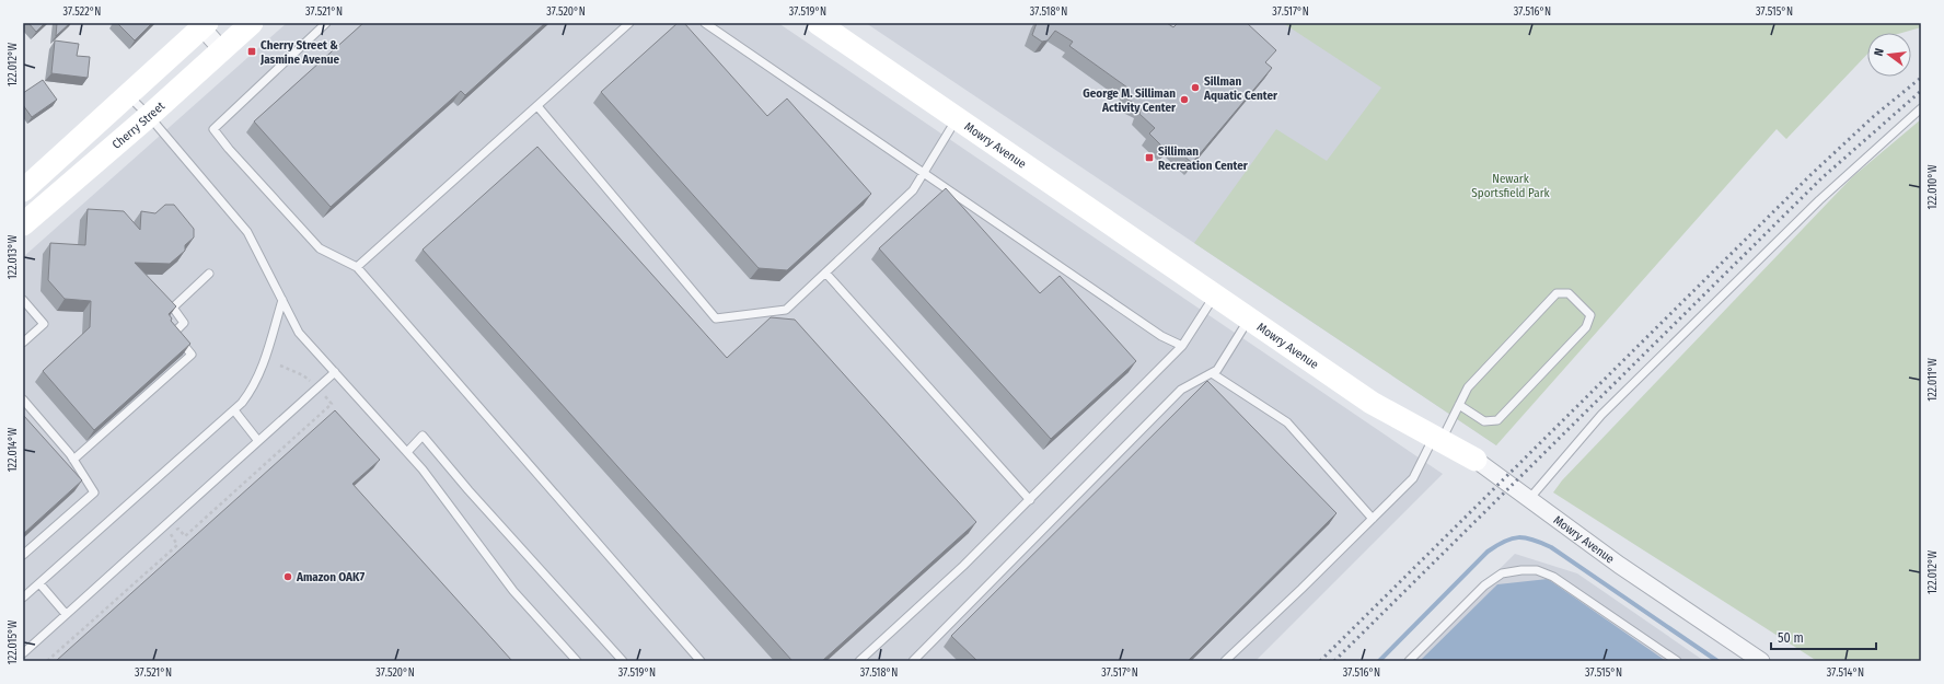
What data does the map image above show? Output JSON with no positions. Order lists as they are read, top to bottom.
{
  "streets": {
    "main road": ["Cherry Street", "Mowry Avenue"]
  },
  "parks": ["Newark Sportsfield Park"],
  "places": {
    "transit": ["Cherry Street & Jasmine Avenue", "Silliman Recreation Center"],
    "other": ["Sillman Aquatic Center", "George M. Silliman Activity Center", "Amazon OAK7"]
  },
  "scale_bar": "50 m",
  "north": "left",
  "coordinates": [
    "37.522°N",
    "37.521°N",
    "37.520°N",
    "37.519°N",
    "37.518°N",
    "37.517°N",
    "37.516°N",
    "37.515°N",
    "122.012°W",
    "122.010°W",
    "122.013°W",
    "122.011°W",
    "122.014°W",
    "122.015°W",
    "37.514°N"
  ]
}
